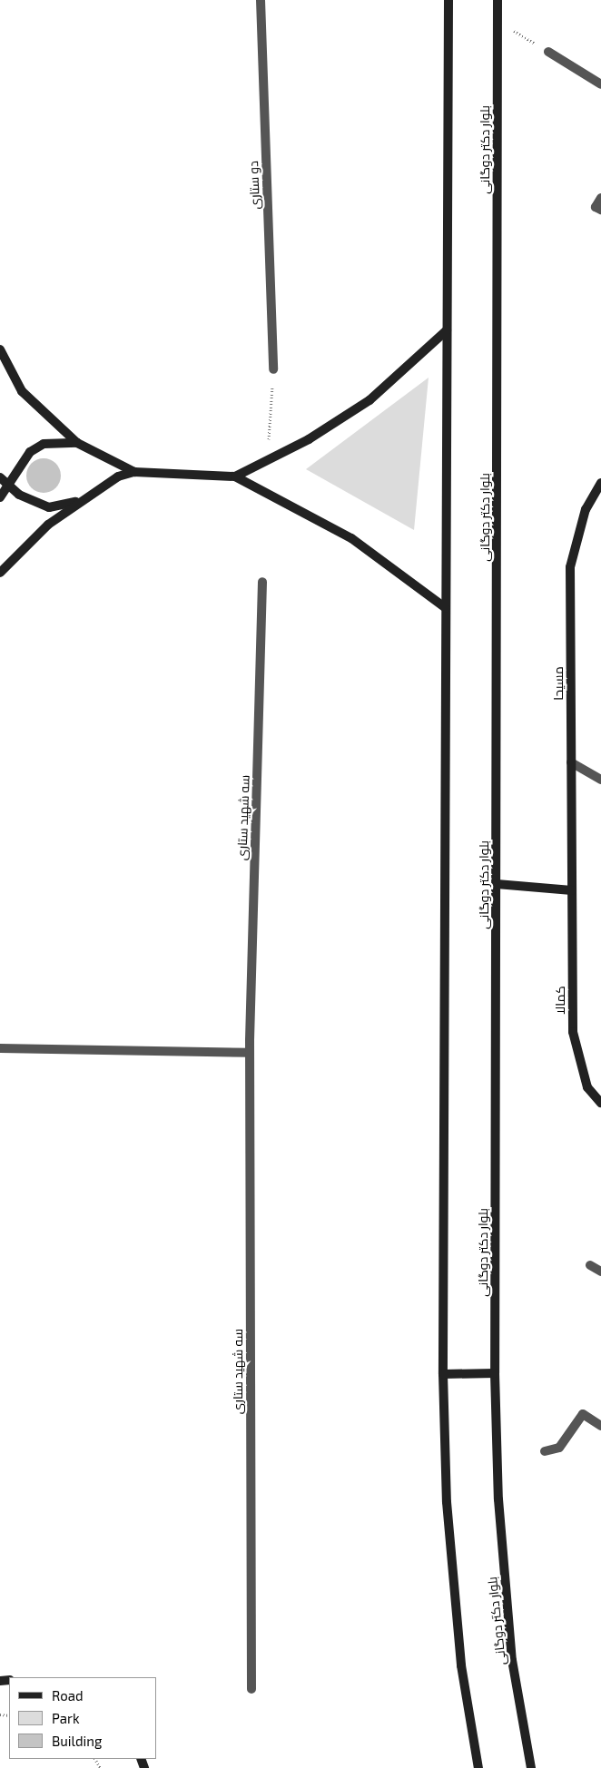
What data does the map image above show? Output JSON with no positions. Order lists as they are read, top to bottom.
{
  "streets": {
    "main road": ["بلوار دکتر دوگانی", "مسیحا", "کمالا"],
    "street": ["دو ستاری", "سه شهید ستاری"]
  },
  "crossings": [
    ["مسیحا", "کمالا"]
  ],
  "legend": ["Road", "Park", "Building"]
}
